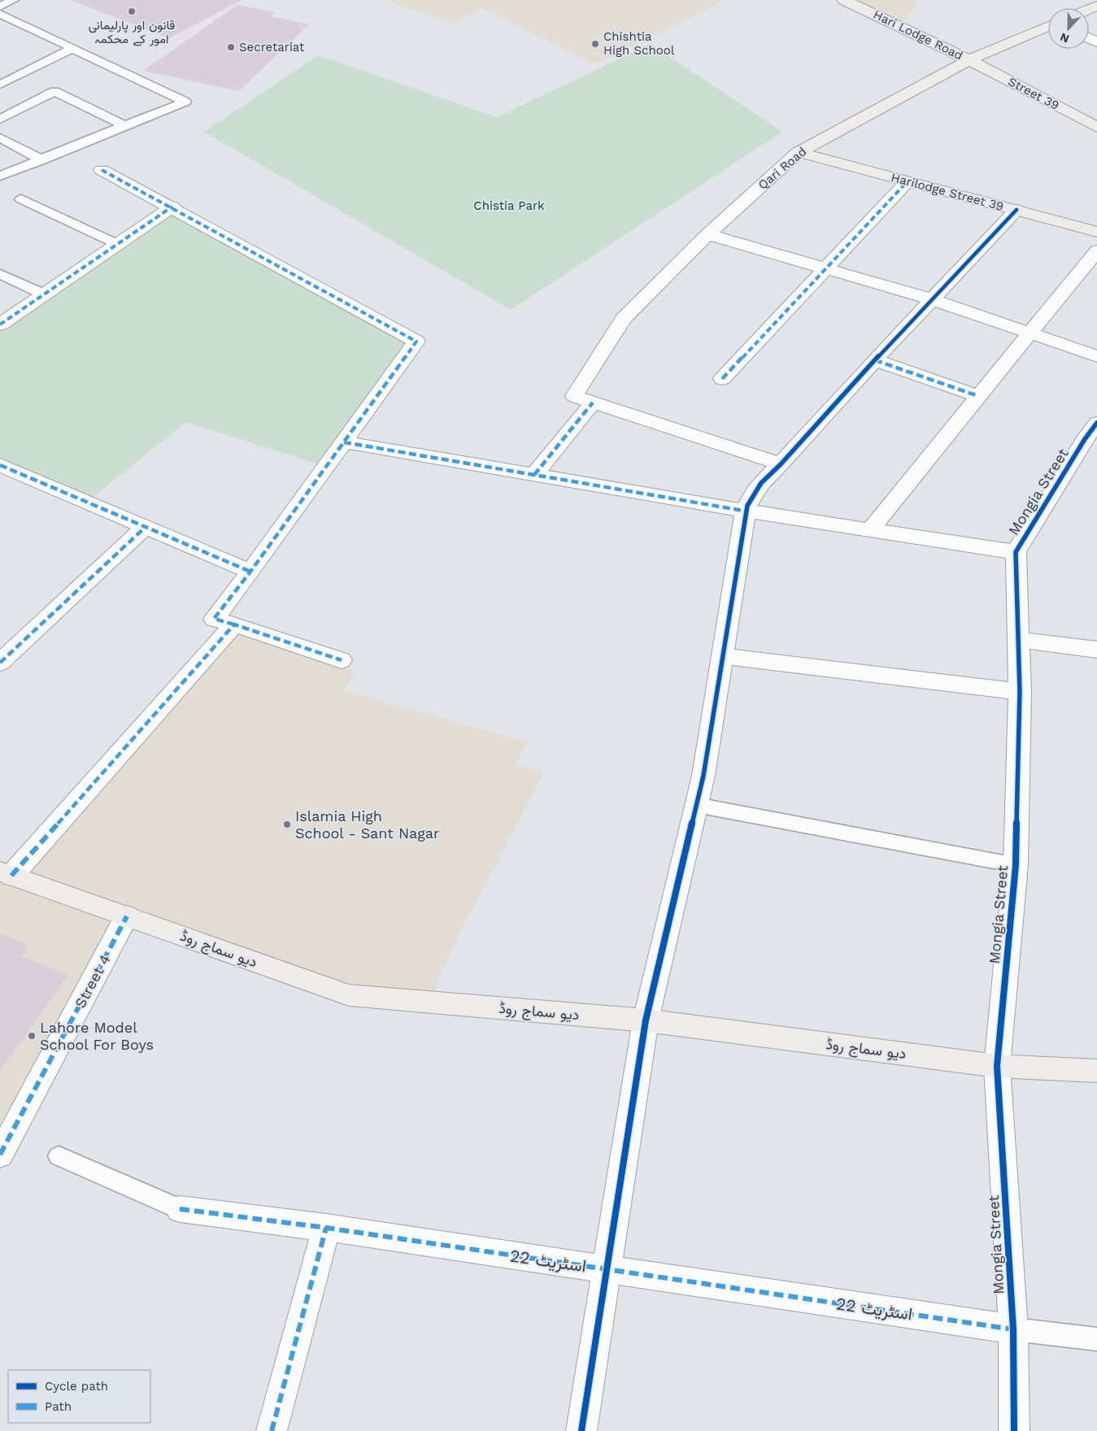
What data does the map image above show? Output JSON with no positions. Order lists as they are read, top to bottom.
{
  "streets": {
    "street": [
      "Hari Lodge Road",
      "Street 39",
      "Qari Road",
      "Harilodge Street 39",
      "Mongia Street",
      "دیو سماج روڈ",
      "Street 4",
      "اسٹریٹ 22"
    ]
  },
  "crossings": [
    ["Hari Lodge Road", "Street 39"],
    ["Hari Lodge Road", "Qari Road"],
    ["Street 39", "Qari Road"],
    ["Qari Road", "Harilodge Street 39"],
    ["Mongia Street", "دیو سماج روڈ"],
    ["Mongia Street", "اسٹریٹ 22"],
    ["دیو سماج روڈ", "Street 4"]
  ],
  "parks": ["Chistia Park"],
  "places": [
    "قانون اور پارلیمانی امور کے محکمہ",
    "Chishtia High School",
    "Secretariat",
    "Islamia High School - Sant Nagar",
    "Lahore Model School For Boys"
  ],
  "legend": ["Cycle path", "Path"],
  "north": "bottom"
}
